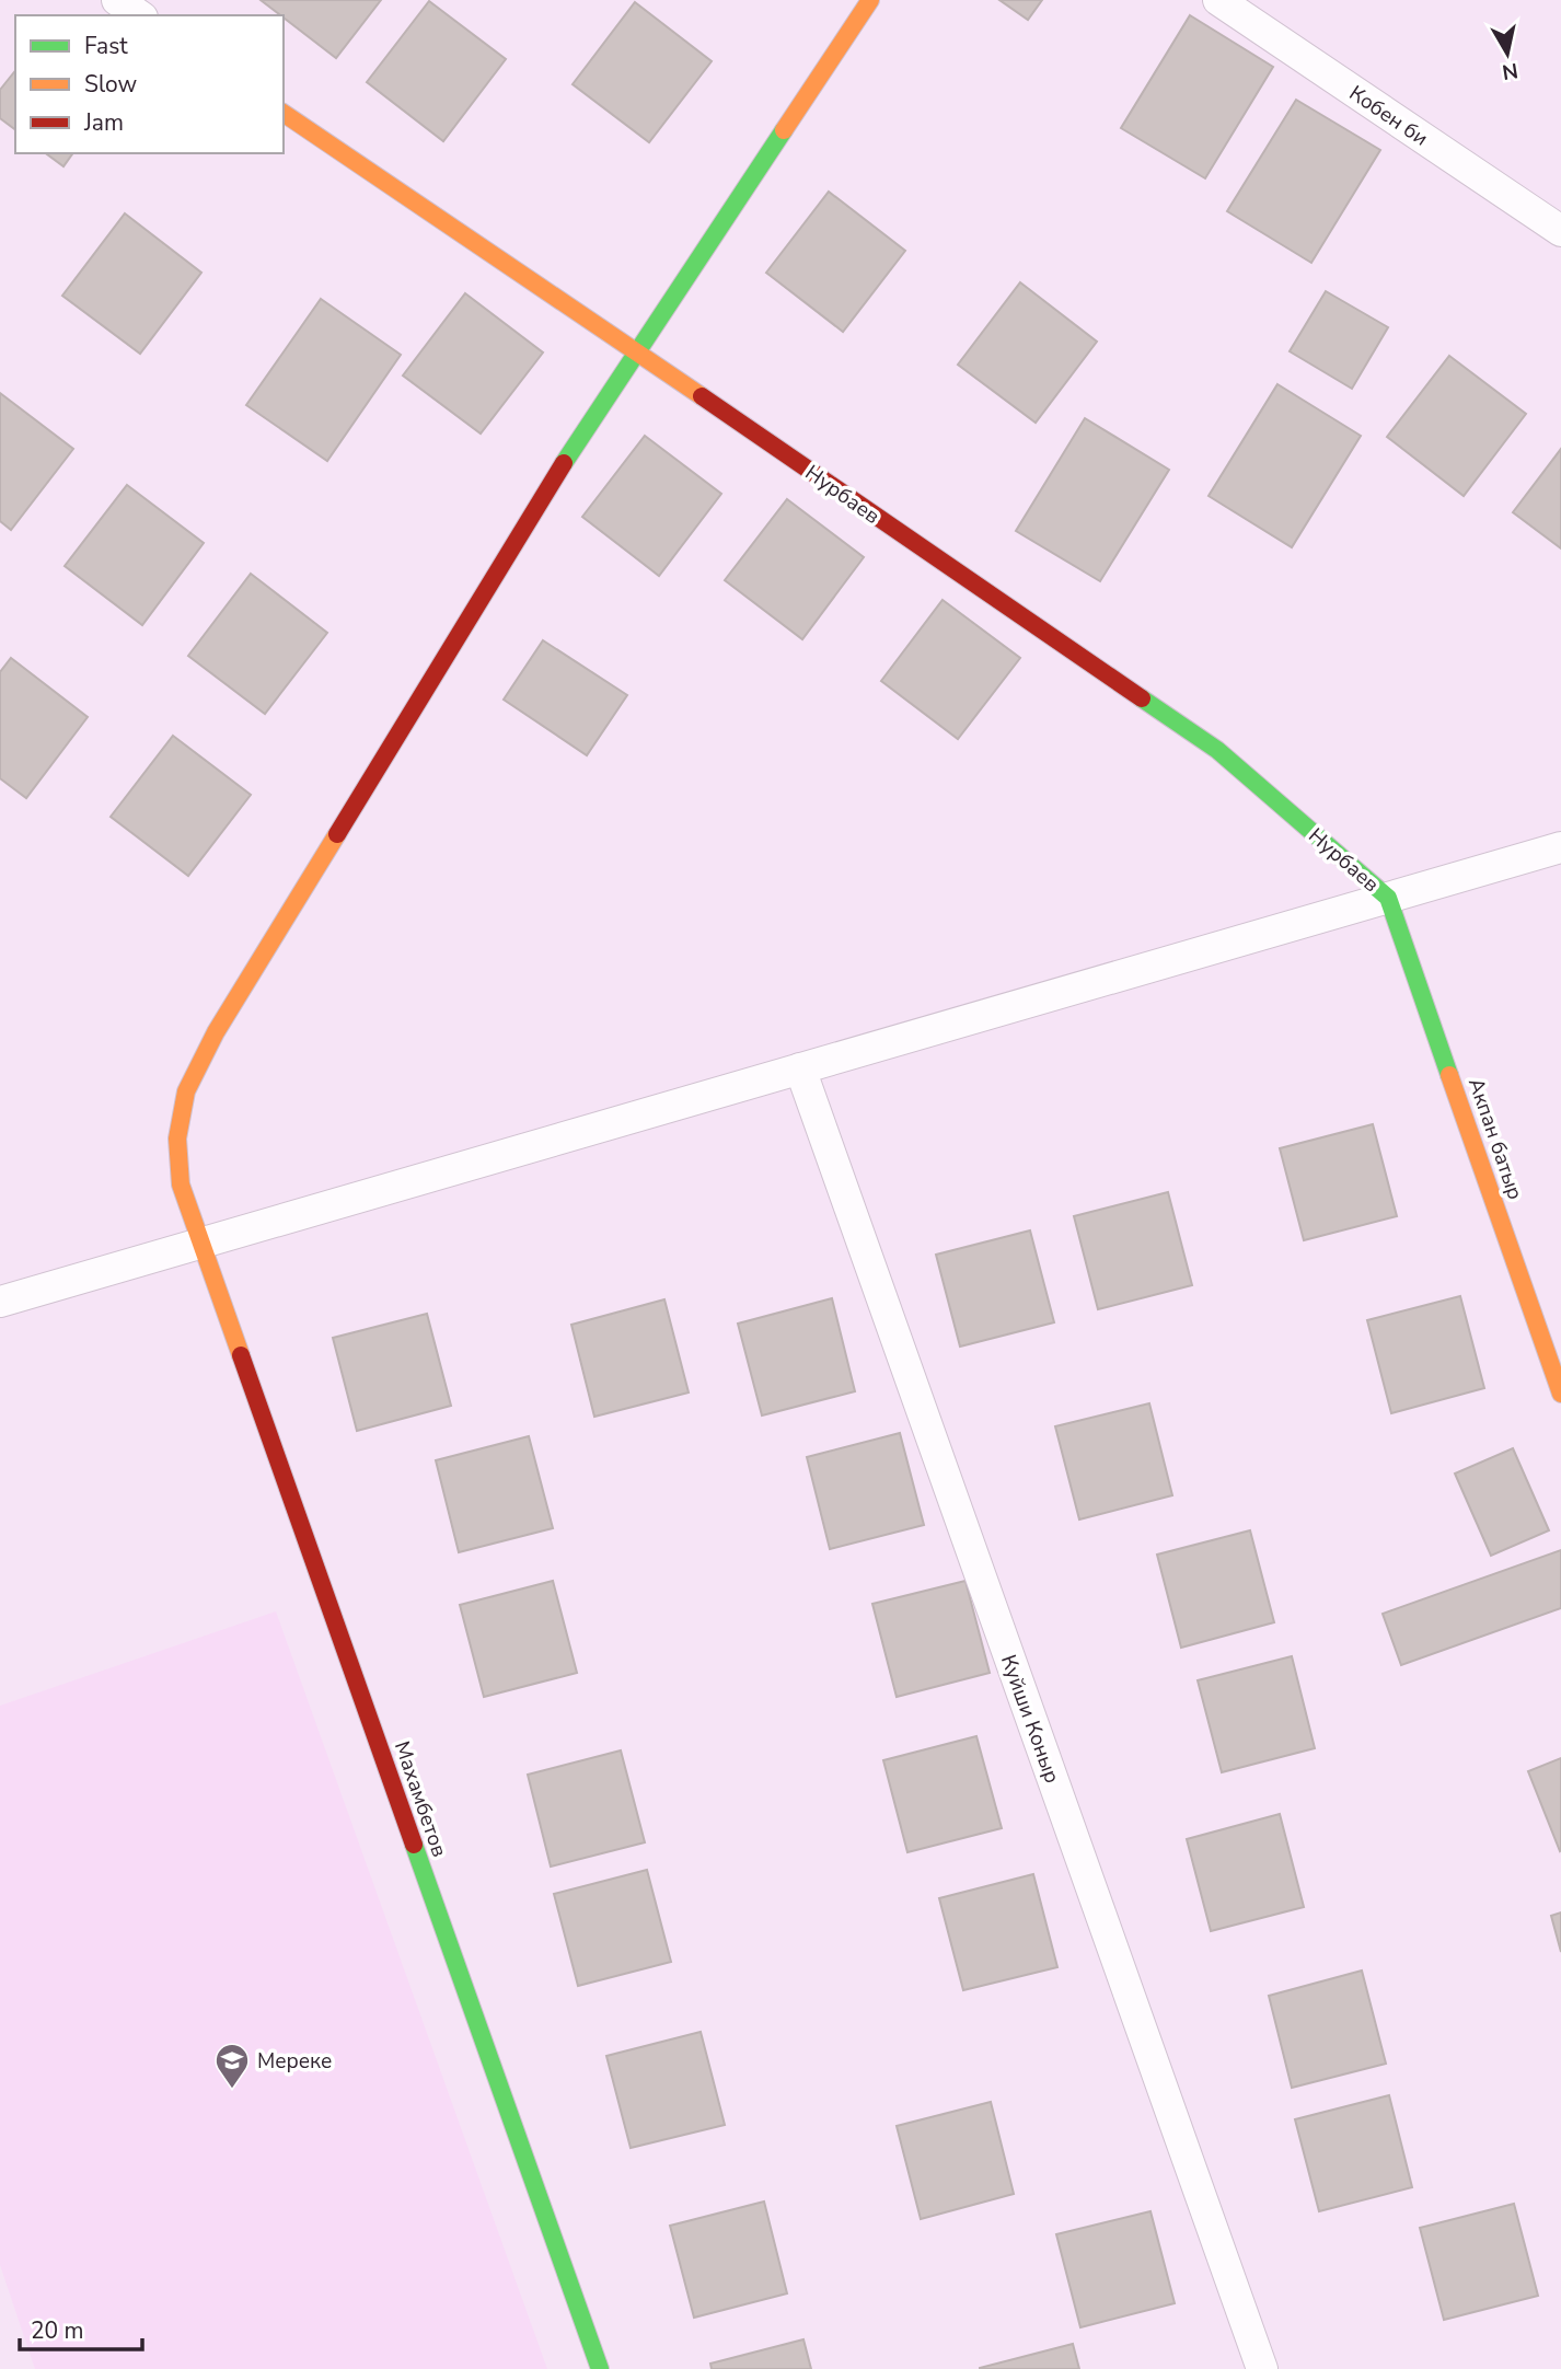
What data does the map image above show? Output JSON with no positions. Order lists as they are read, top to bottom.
{
  "streets": {
    "street": [
      "Кобен би",
      "Нурбаев",
      "Акпан батыр",
      "Куйши Коныр",
      "Махамбетов"
    ]
  },
  "crossings": [
    ["Нурбаев", "Акпан батыр"],
    ["Нурбаев", "Махамбетов"]
  ],
  "places": {
    "school or university": ["Мереке"]
  },
  "legend": ["Fast", "Slow", "Jam"],
  "scale_bar": "20 m",
  "north": "bottom"
}
